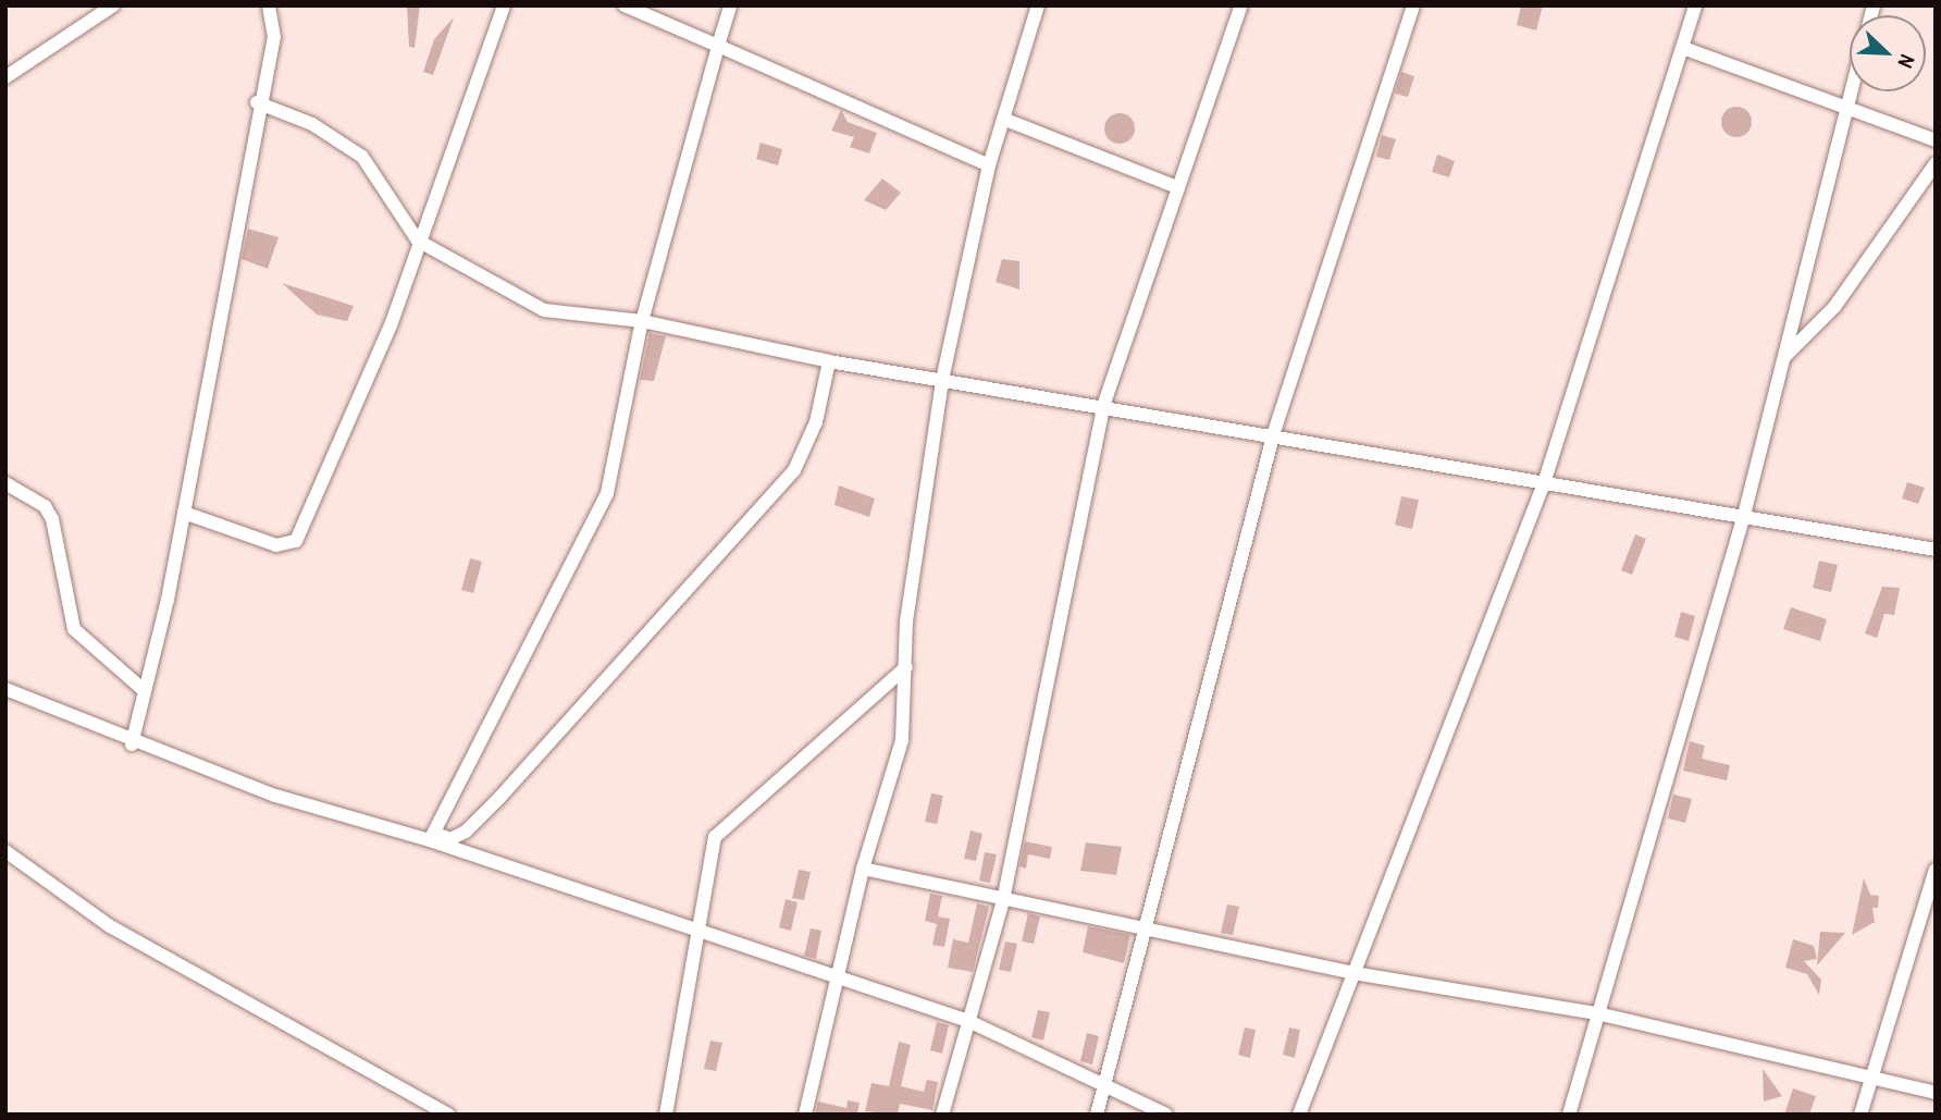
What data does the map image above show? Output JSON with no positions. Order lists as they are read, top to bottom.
{
  "north": "bottom right"
}
